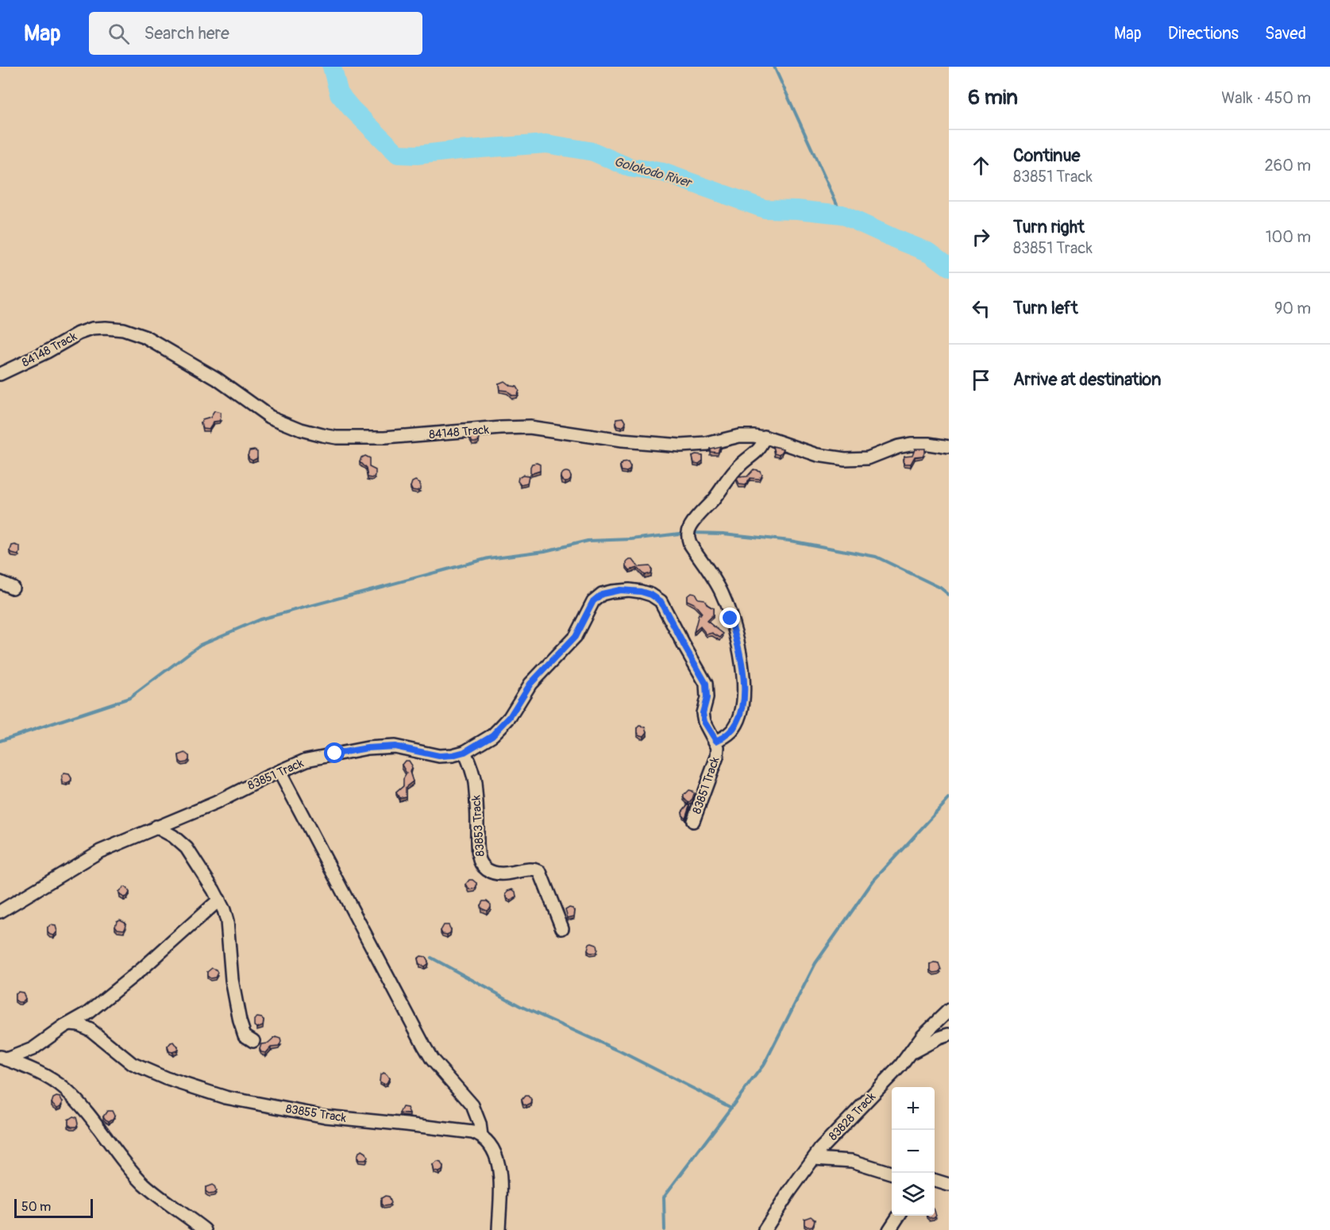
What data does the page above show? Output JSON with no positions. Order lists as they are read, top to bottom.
{
  "streets": {
    "street": [
      "84148 Track",
      "83851 Track",
      "83853 Track",
      "83855 Track",
      "83828 Track"
    ]
  },
  "crossings": [
    ["83851 Track", "83853 Track"]
  ],
  "water": ["Golokodo River"],
  "scale_bar": "50 m",
  "page": {
    "header": "Map",
    "search": "Search here",
    "nav": ["Map", "Directions", "Saved"],
    "heading": ["6 min", "Walk · 450 m"],
    "list": [
      ["Continue", "83851 Track", "260 m"],
      ["Turn right", "83851 Track", "100 m"],
      ["Turn left", "90 m"],
      "Arrive at destination"
    ],
    "map_buttons": ["+", "−"],
    "scale": "50 m"
  }
}
